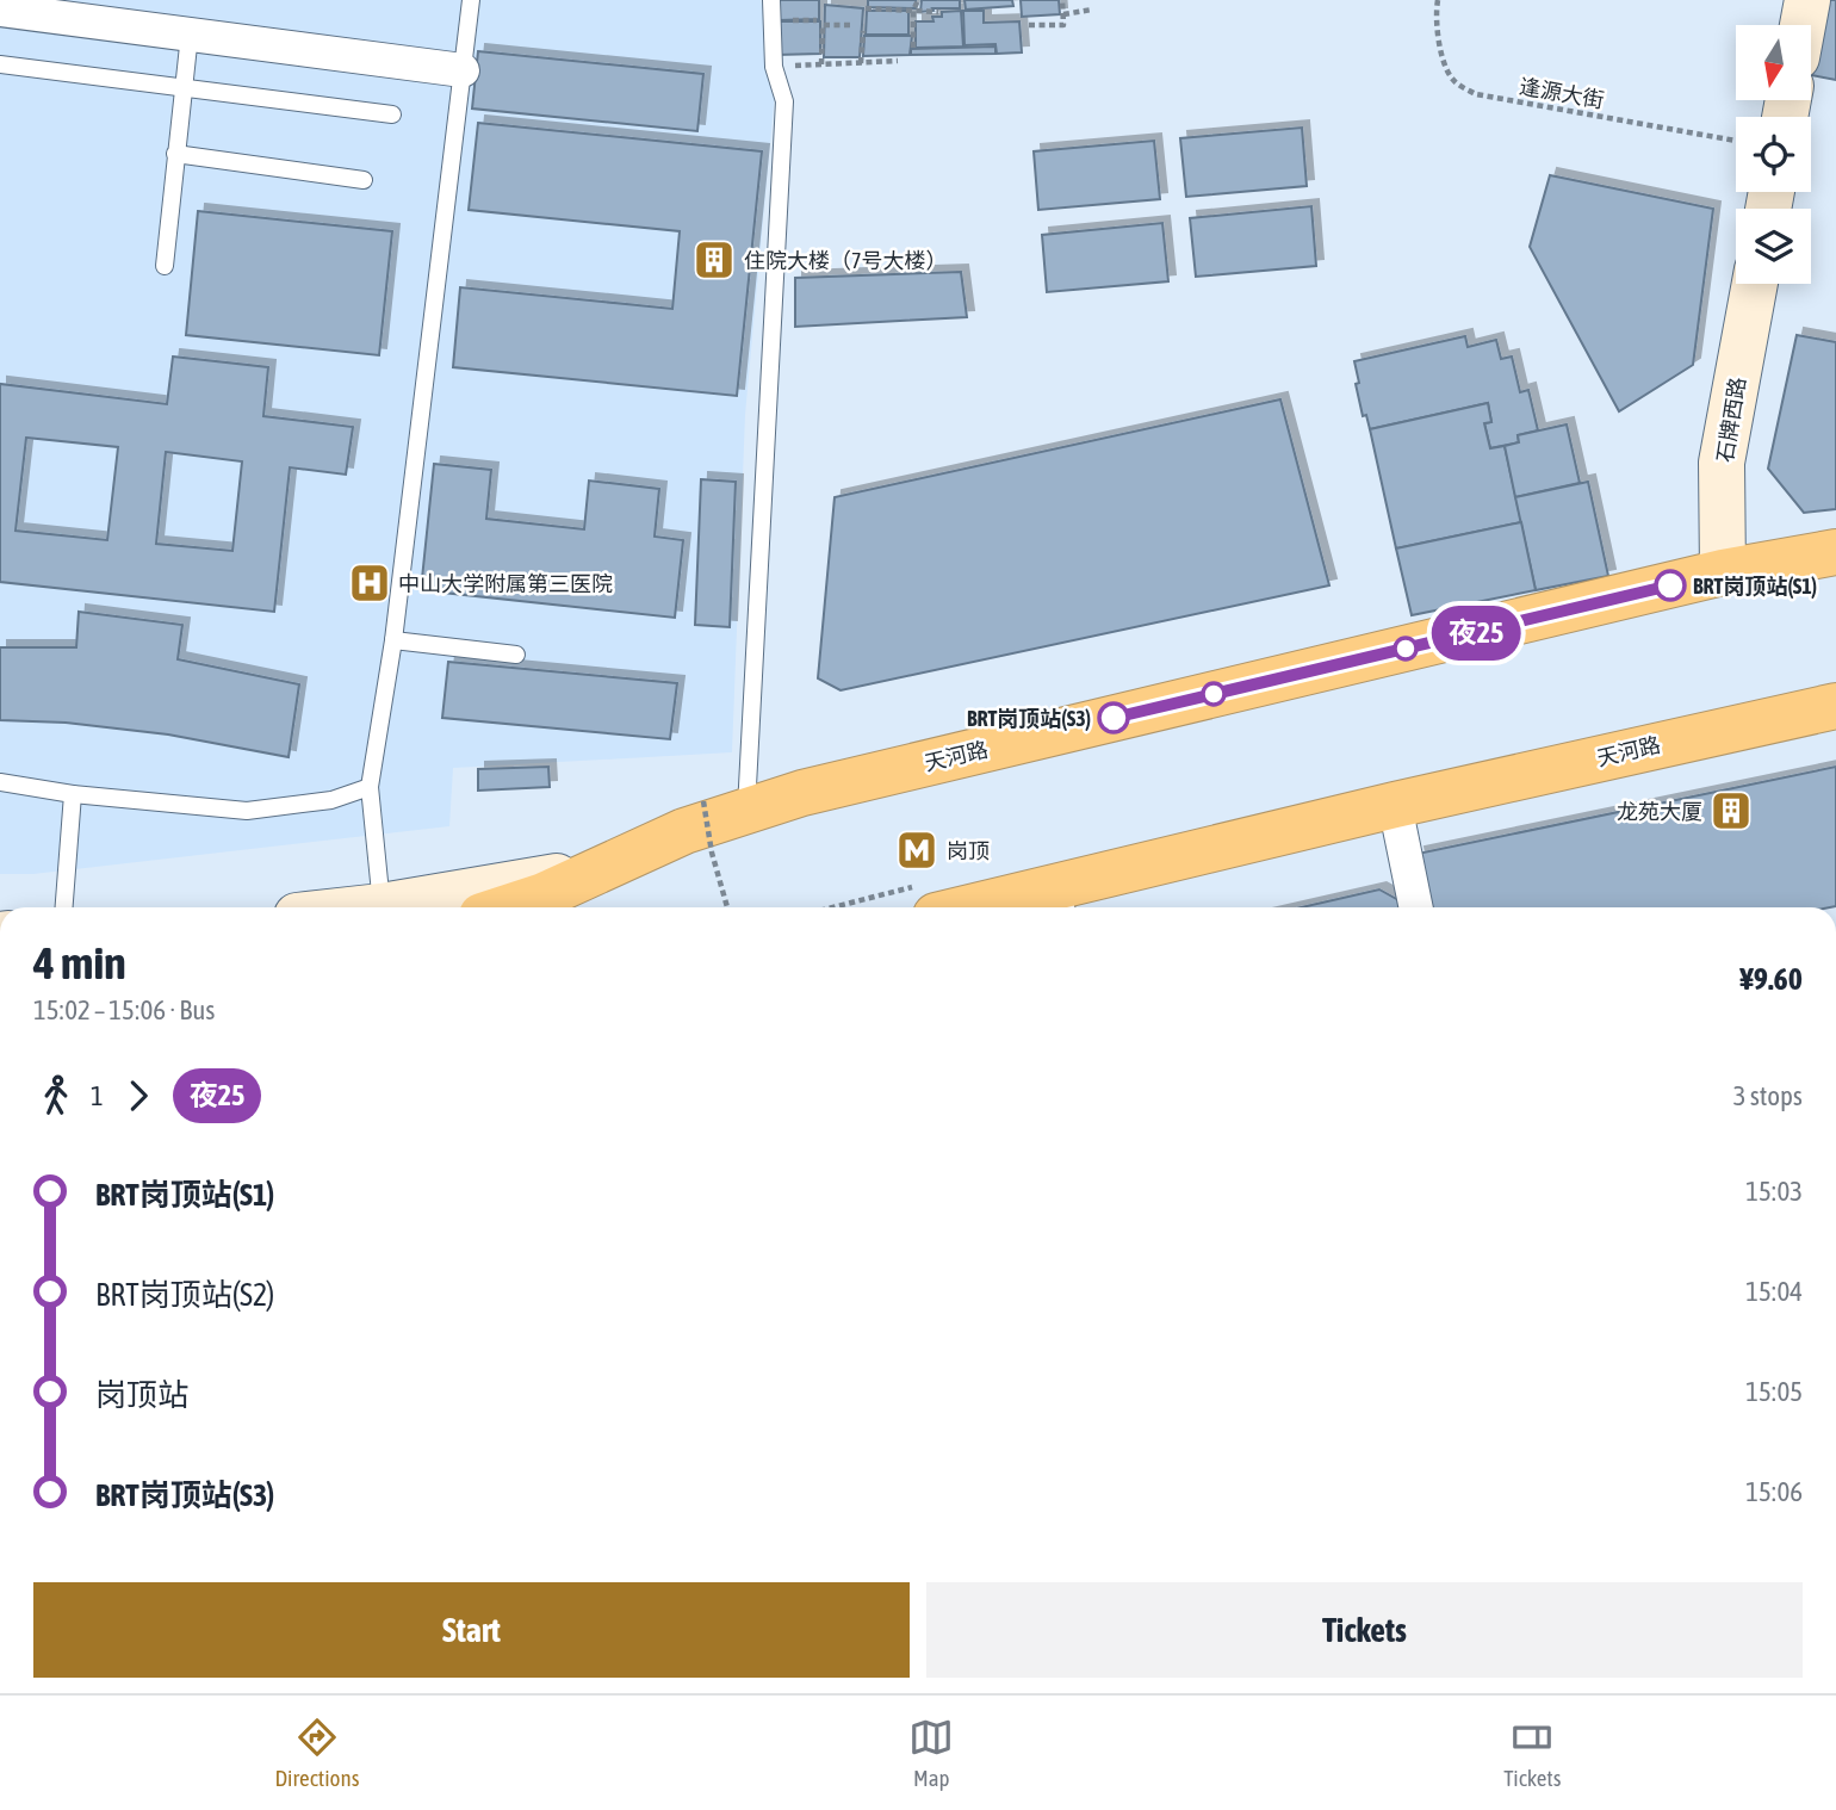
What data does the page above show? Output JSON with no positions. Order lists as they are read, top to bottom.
{
  "streets": {
    "highway": ["天河路"],
    "street": ["石牌西路"],
    "path": ["逢源大街"]
  },
  "crossings": [
    ["石牌西路", "天河路"]
  ],
  "places": {
    "building": ["住院大楼（7号大楼）", "龙苑大厦"],
    "hospital": ["中山大学附属第三医院"],
    "other": ["BRT岗顶站(S1)", "BRT岗顶站(S3)"],
    "metro station": ["岗顶"]
  },
  "lines": ["bus line 夜25"],
  "north": "bottom",
  "page": {
    "on_map": "夜25",
    "heading": ["4 min", "15:02 – 15:06 · Bus", "¥9.60"],
    "legs": ["1", "夜25", "3 stops"],
    "list": [
      {
        "name": "BRT岗顶站(S1)",
        "value": "15:03"
      },
      {
        "name": "BRT岗顶站(S2)",
        "value": "15:04"
      },
      {
        "name": "岗顶站",
        "value": "15:05"
      },
      {
        "name": "BRT岗顶站(S3)",
        "value": "15:06"
      }
    ],
    "buttons": ["Start", "Tickets"],
    "tabs": ["Directions", "Map", "Tickets"]
  }
}
